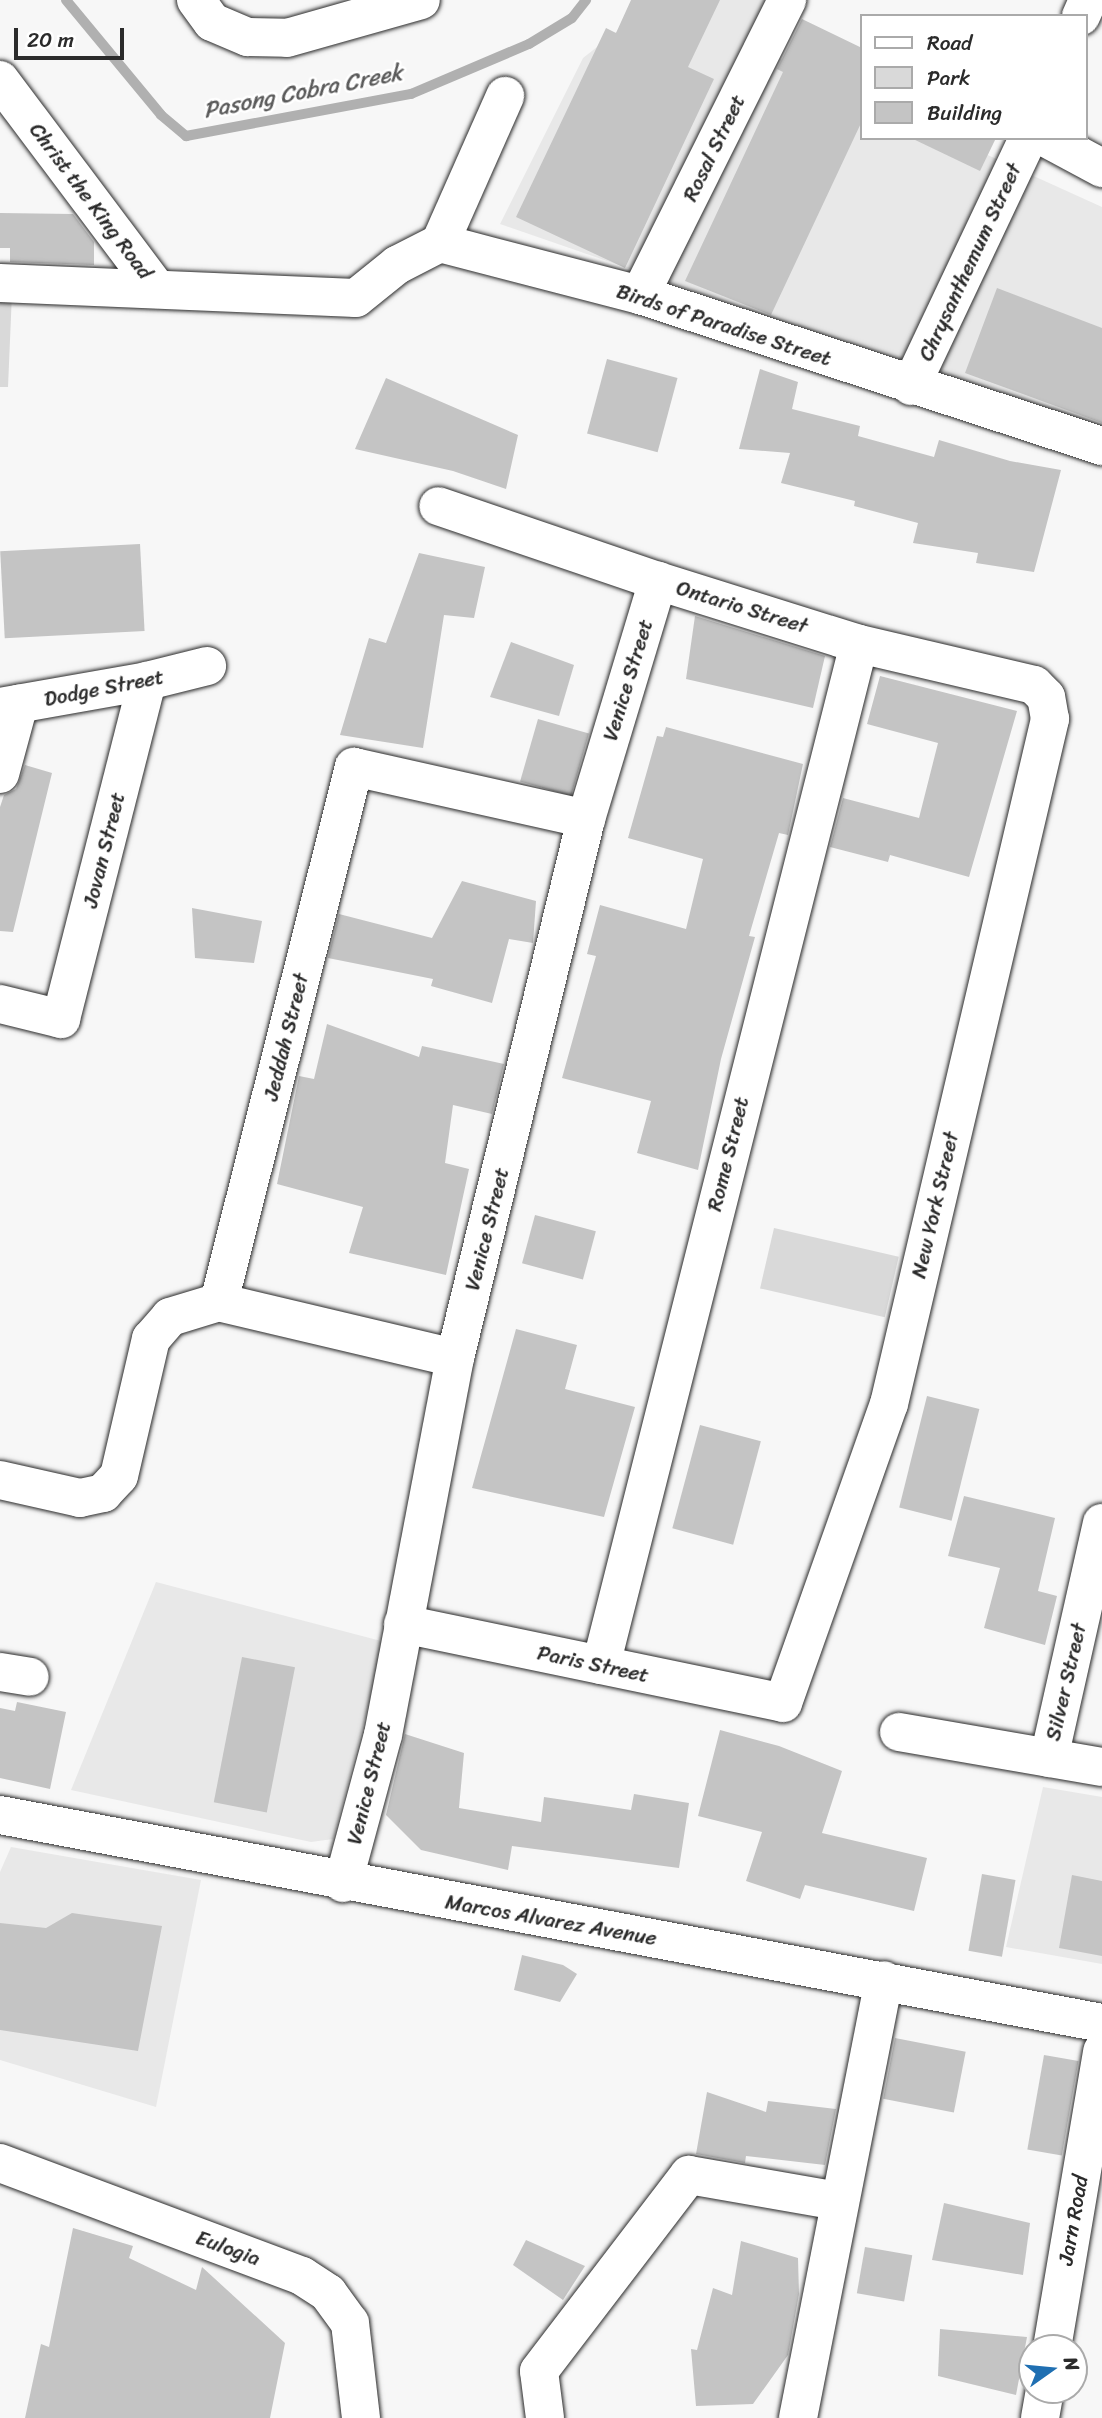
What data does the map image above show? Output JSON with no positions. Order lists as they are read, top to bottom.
{
  "streets": {
    "street": [
      "Rosal Street",
      "Christ the King Road",
      "Chrysanthemum Street",
      "Birds of Paradise Street",
      "Ontario Street",
      "Venice Street",
      "Dodge Street",
      "Jovan Street",
      "Jeddah Street",
      "Rome Street",
      "New York Street",
      "Paris Street",
      "Silver Street",
      "Marcos Alvarez Avenue",
      "Jarn Road",
      "Eulogia"
    ]
  },
  "crossings": [
    ["Rosal Street", "Birds of Paradise Street"],
    ["Chrysanthemum Street", "Birds of Paradise Street"],
    ["Ontario Street", "Venice Street"],
    ["Ontario Street", "Rome Street"],
    ["Ontario Street", "New York Street"],
    ["Venice Street", "Jeddah Street"],
    ["Venice Street", "Paris Street"],
    ["Venice Street", "Marcos Alvarez Avenue"],
    ["Dodge Street", "Jovan Street"],
    ["Rome Street", "Paris Street"],
    ["New York Street", "Paris Street"]
  ],
  "water": ["Pasong Cobra Creek"],
  "legend": ["Road", "Park", "Building"],
  "scale_bar": "20 m",
  "north": "right"
}
